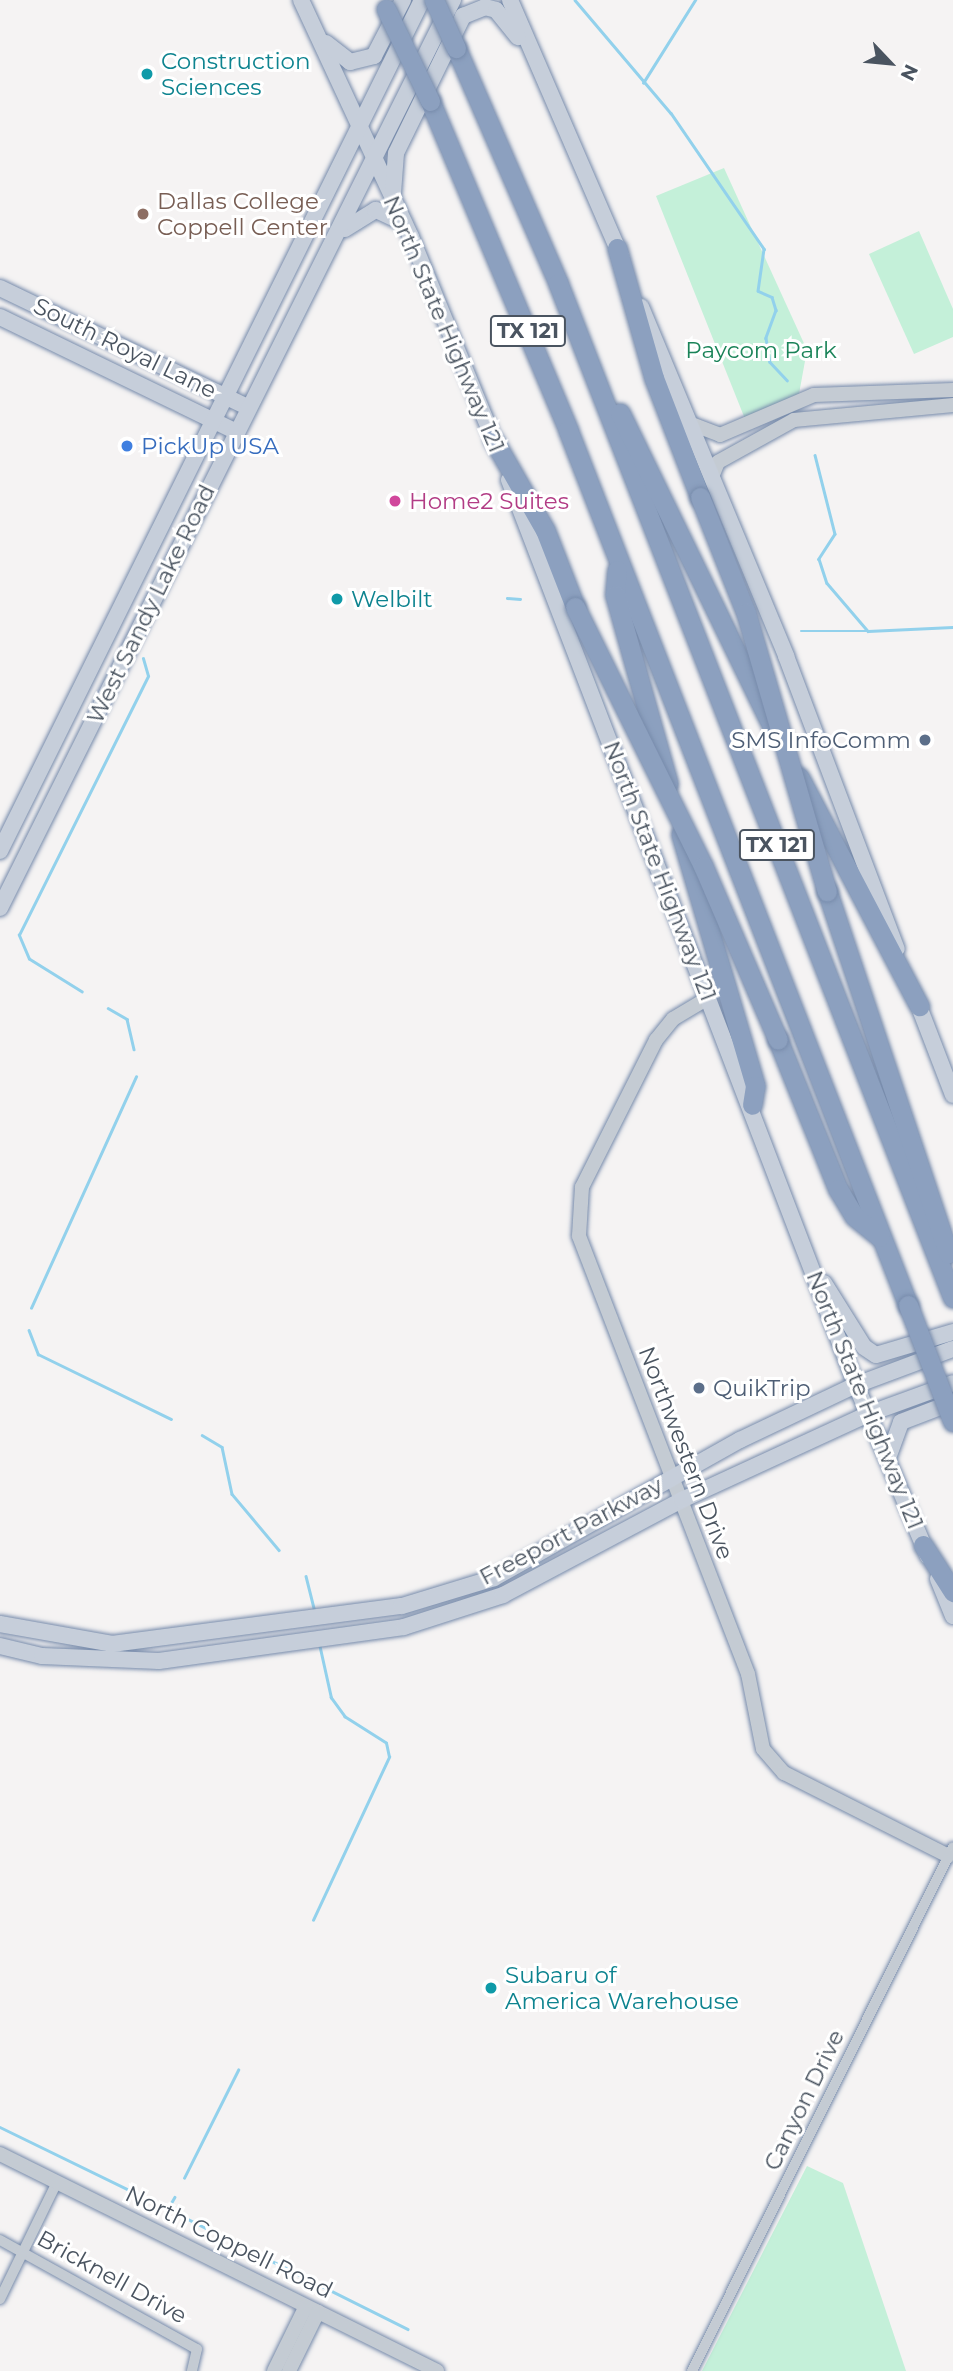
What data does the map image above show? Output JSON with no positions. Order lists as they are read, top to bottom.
{
  "streets": {
    "highway": ["TX 121"],
    "main road": [
      "North State Highway 121",
      "South Royal Lane",
      "West Sandy Lake Road",
      "Freeport Parkway"
    ],
    "street": [
      "Northwestern Drive",
      "Canyon Drive",
      "North Coppell Road",
      "Bricknell Drive"
    ]
  },
  "crossings": [
    ["North State Highway 121", "West Sandy Lake Road"],
    ["North State Highway 121", "Northwestern Drive"],
    ["North State Highway 121", "Freeport Parkway"],
    ["South Royal Lane", "West Sandy Lake Road"],
    ["Northwestern Drive", "Freeport Parkway"],
    ["Northwestern Drive", "Canyon Drive"]
  ],
  "parks": ["Paycom Park"],
  "places": [
    "Construction Sciences",
    "Dallas College Coppell Center",
    "PickUp USA",
    "Home2 Suites",
    "Welbilt",
    "SMS InfoComm",
    "QuikTrip",
    "Subaru of America Warehouse"
  ],
  "north": "bottom right"
}
